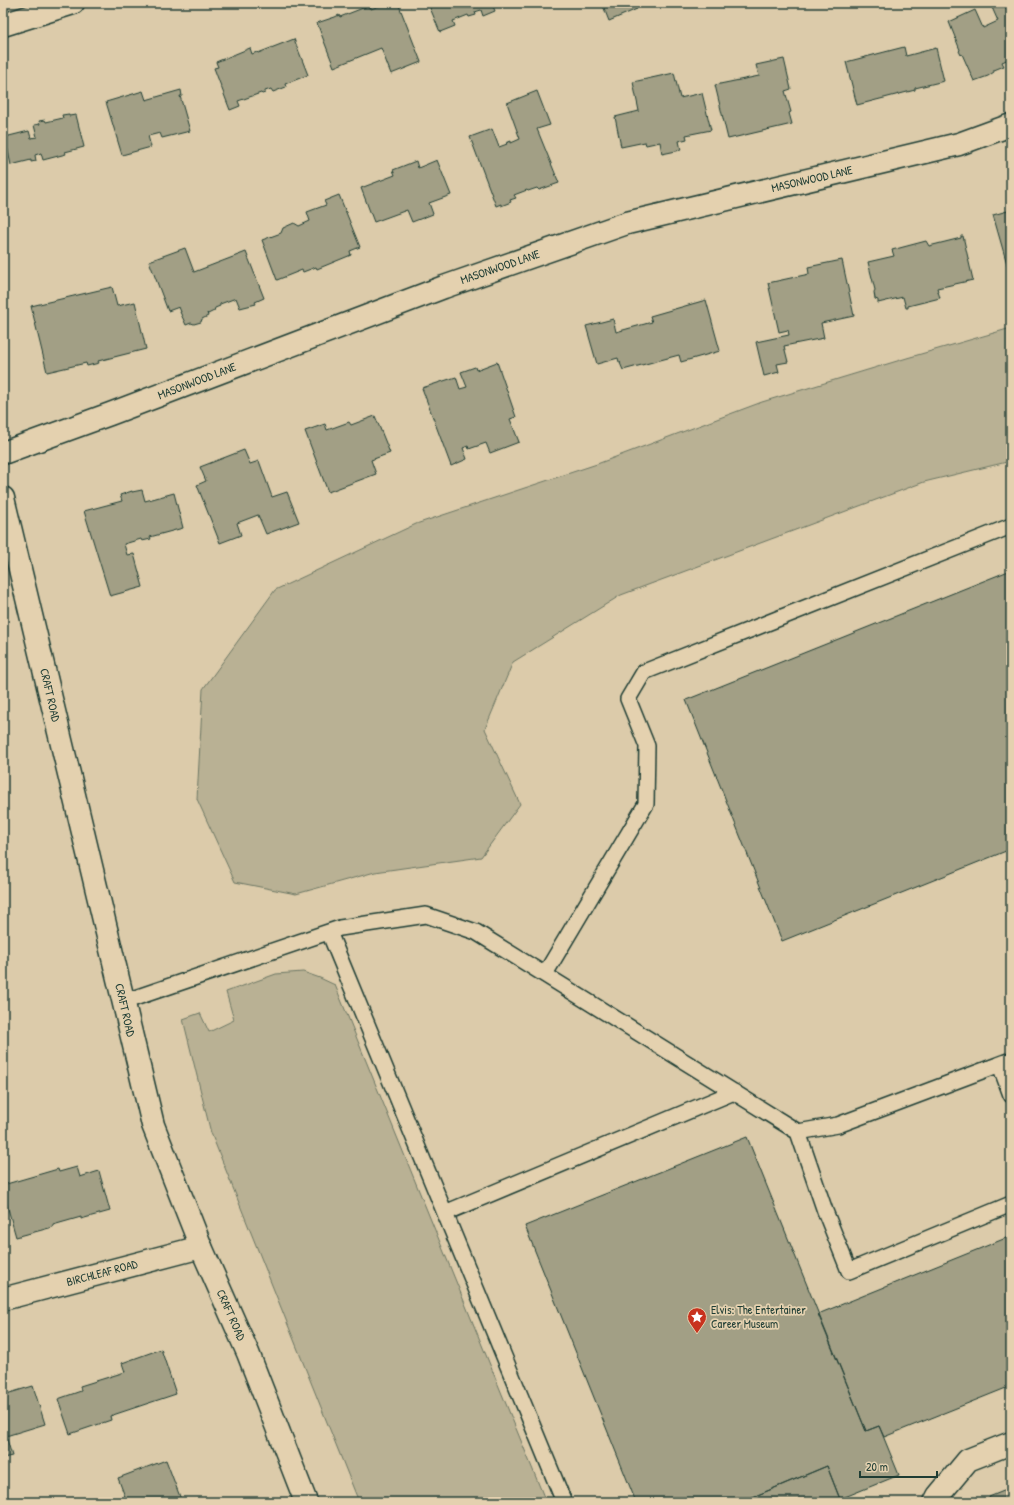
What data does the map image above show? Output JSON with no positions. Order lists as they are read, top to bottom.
{
  "streets": {
    "street": ["MASONWOOD LANE", "CRAFT ROAD", "BIRCHLEAF ROAD"]
  },
  "crossings": [
    ["CRAFT ROAD", "BIRCHLEAF ROAD"]
  ],
  "places": {
    "place": ["Elvis: The Entertainer Career Museum"]
  },
  "scale_bar": "20 m"
}
